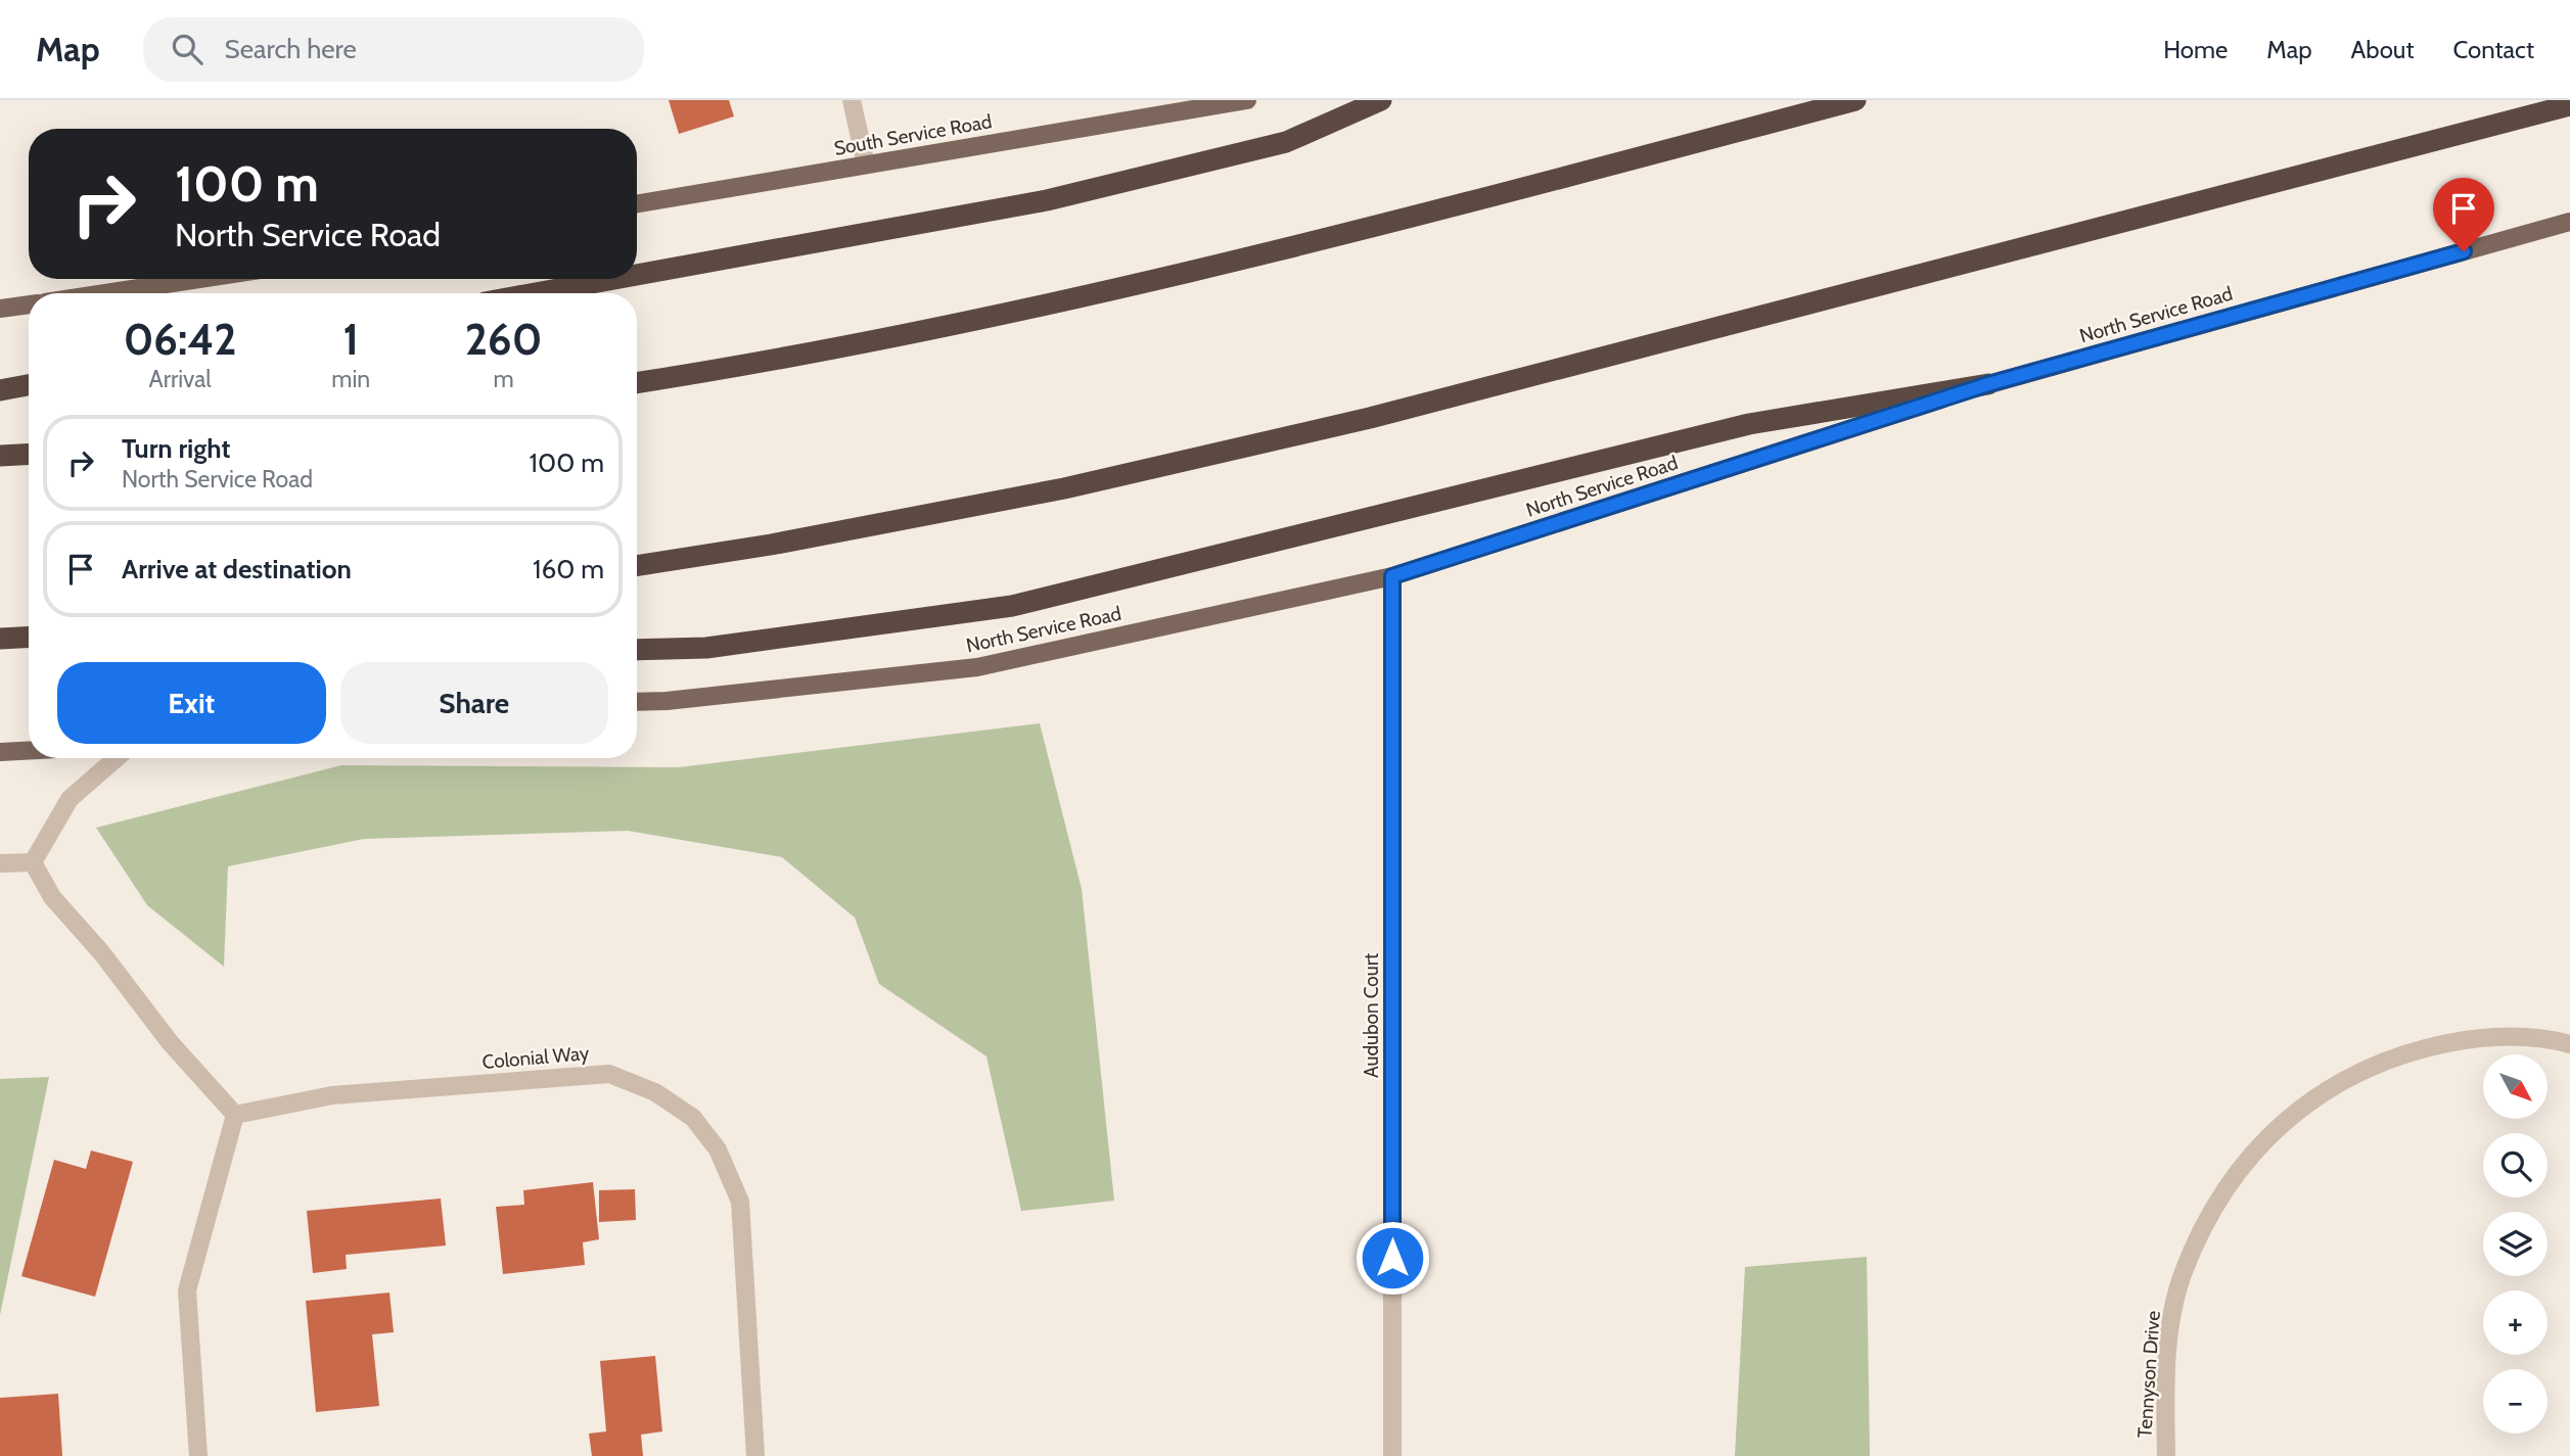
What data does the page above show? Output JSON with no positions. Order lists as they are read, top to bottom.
{
  "streets": {
    "main road": ["South Service Road", "North Service Road"],
    "street": ["Audubon Court", "Colonial Way", "Tennyson Drive"]
  },
  "crossings": [
    ["North Service Road", "Audubon Court"]
  ],
  "north": "bottom right",
  "page": {
    "header": "Map",
    "search": "Search here",
    "nav": [
      "Home",
      "Map",
      "About",
      "Contact"
    ],
    "turn": ["100 m", "North Service Road"],
    "eta": [
      "06:42",
      "Arrival",
      "1",
      "min",
      "260",
      "m"
    ],
    "list": [
      {
        "name": "Turn right",
        "note": "North Service Road",
        "value": "100 m"
      },
      {
        "name": "Arrive at destination",
        "value": "160 m"
      }
    ],
    "buttons": ["Exit", "Share"],
    "map_buttons": ["+", "−"]
  }
}
